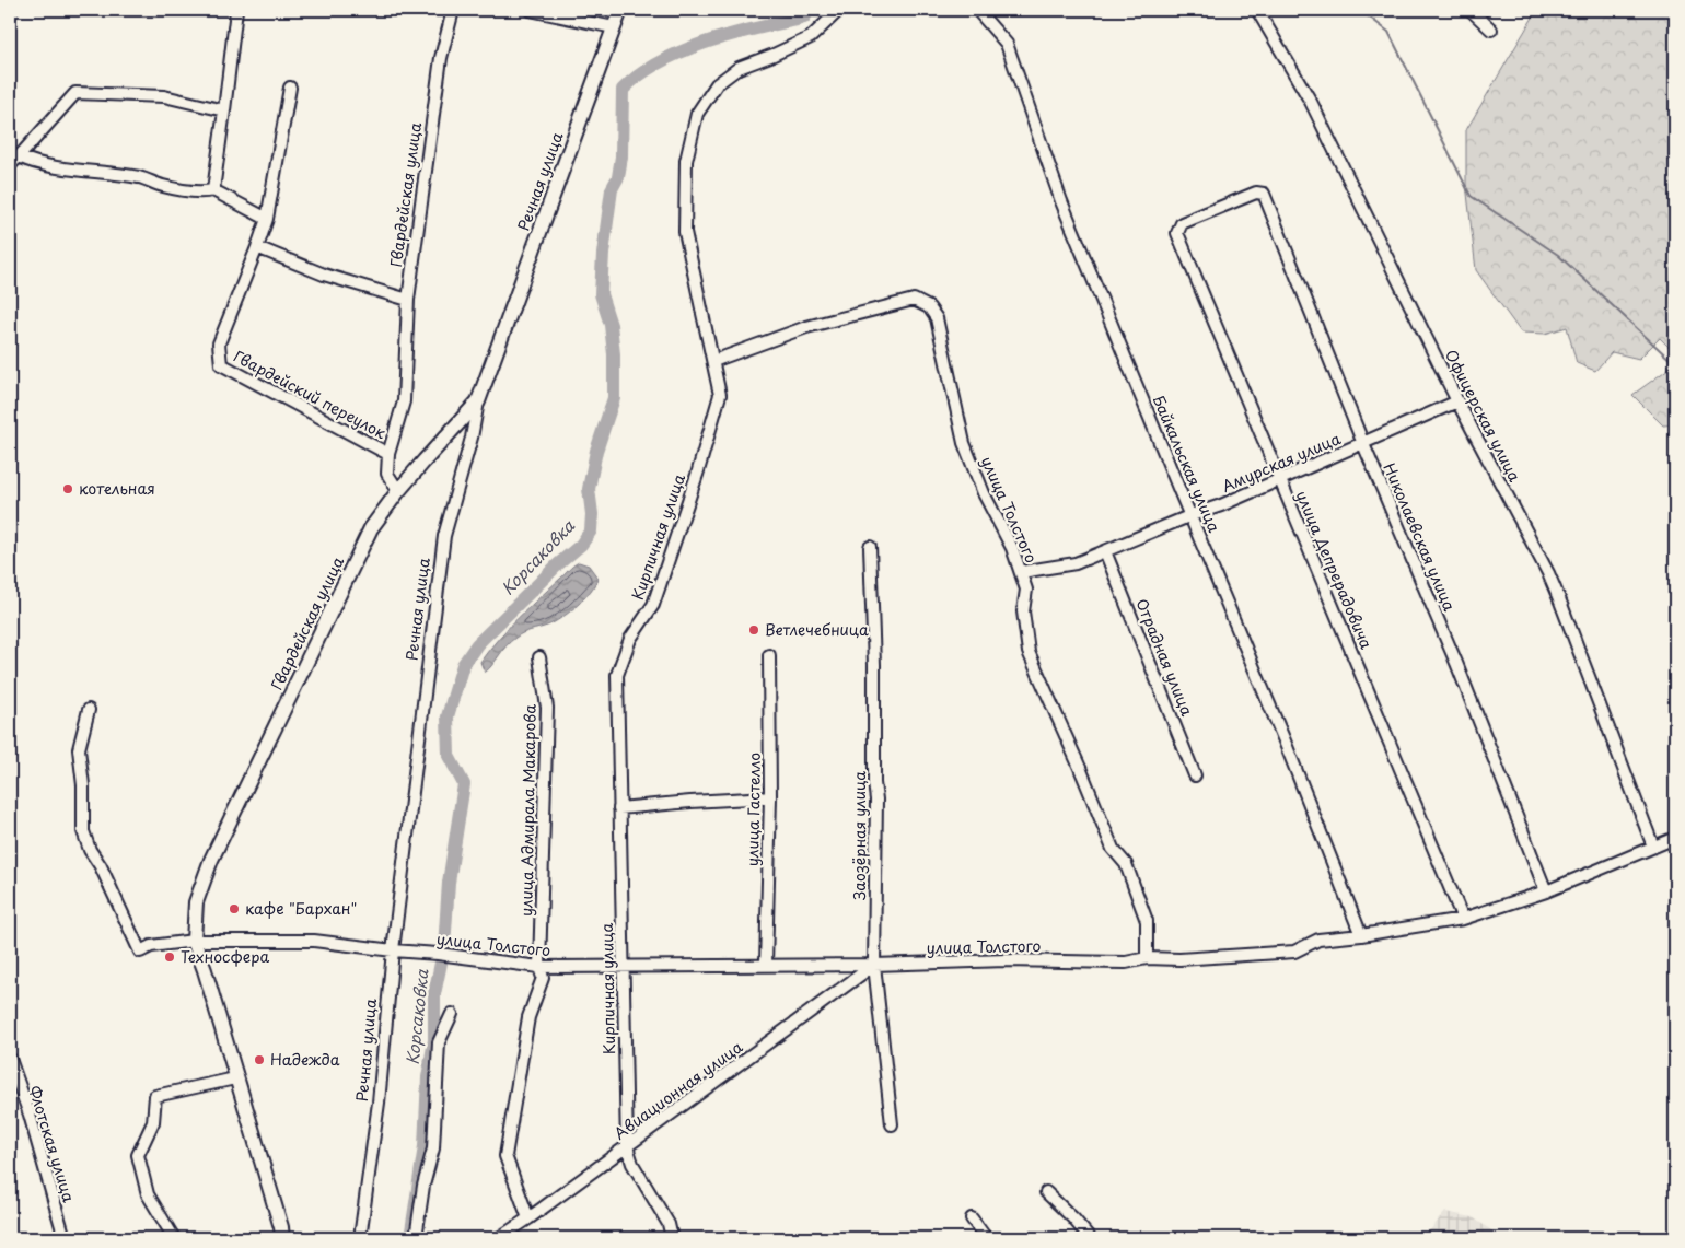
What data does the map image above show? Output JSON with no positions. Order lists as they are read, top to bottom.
{
  "streets": {
    "main road": ["Речная улица", "Гвардейская улица"],
    "street": [
      "Гвардейский переулок",
      "Офицерская улица",
      "Амурская улица",
      "Байкальская улица",
      "улица Толстого",
      "Кирпичная улица",
      "Николаевская улица",
      "улица Депрерадовича",
      "Отрадная улица",
      "улица Гастелло",
      "улица Адмирала Макарова",
      "Заозёрная улица",
      "Авиационная улица",
      "Флотская улица"
    ]
  },
  "crossings": [
    ["Речная улица", "улица Толстого"],
    ["Гвардейская улица", "Гвардейский переулок"],
    ["Гвардейская улица", "улица Толстого"],
    ["Офицерская улица", "Амурская улица"],
    ["Амурская улица", "Байкальская улица"],
    ["Амурская улица", "улица Толстого"],
    ["Амурская улица", "Николаевская улица"],
    ["Амурская улица", "улица Депрерадовича"],
    ["Амурская улица", "Отрадная улица"],
    ["улица Толстого", "Кирпичная улица"],
    ["улица Толстого", "улица Гастелло"],
    ["улица Толстого", "улица Адмирала Макарова"],
    ["улица Толстого", "Заозёрная улица"],
    ["улица Толстого", "Авиационная улица"],
    ["Кирпичная улица", "Авиационная улица"],
    ["Николаевская улица", "улица Депрерадовича"],
    ["улица Адмирала Макарова", "Авиационная улица"],
    ["Заозёрная улица", "Авиационная улица"]
  ],
  "water": ["Корсаковка"],
  "places": [
    "котельная",
    "Ветлечебница",
    "кафе \"Бархан\"",
    "Техносфера",
    "Надежда"
  ]
}
